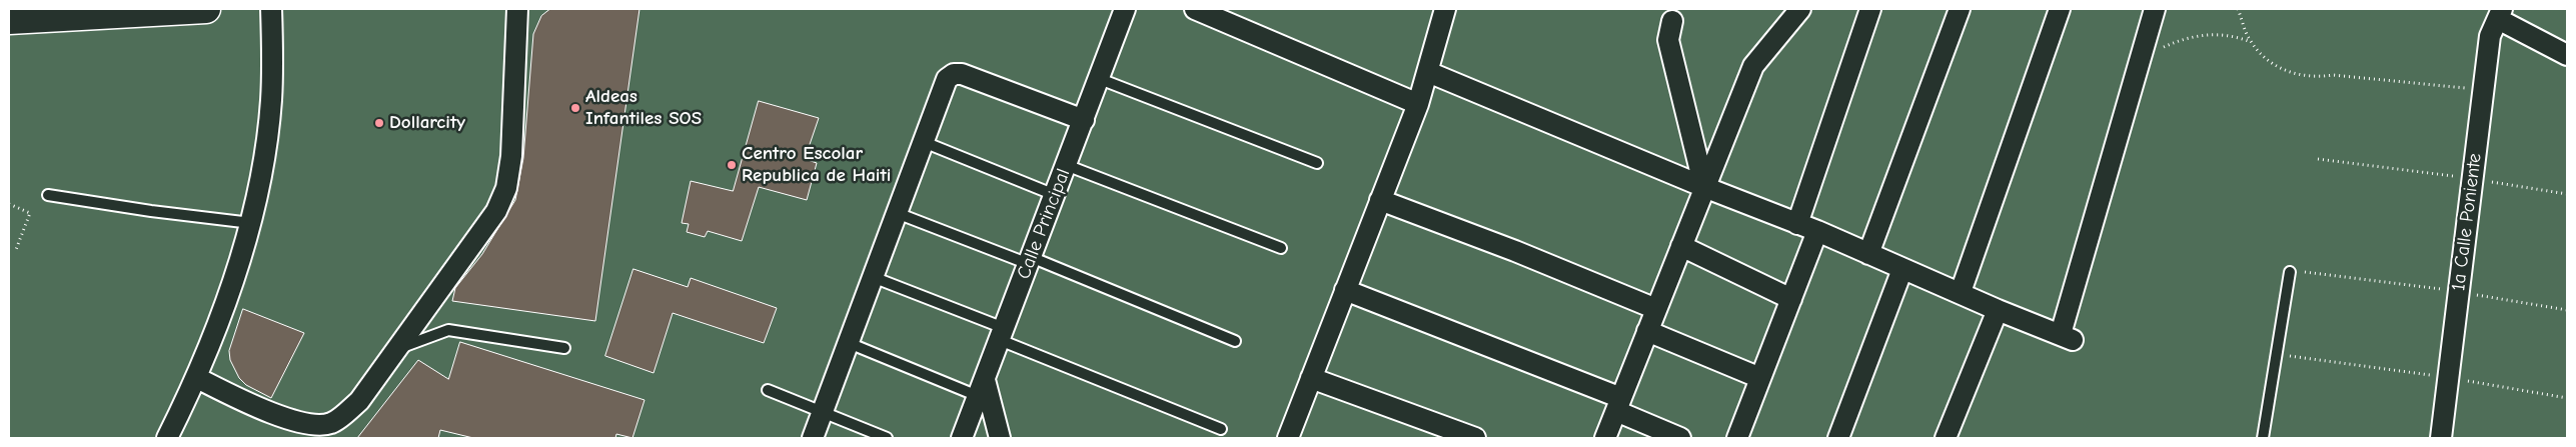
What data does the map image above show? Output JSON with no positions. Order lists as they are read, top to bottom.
{
  "streets": {
    "street": ["1a Calle Poniente", "Calle Principal"]
  },
  "places": ["Aldeas Infantiles SOS", "Dollarcity", "Centro Escolar Republica de Haiti"]
}
